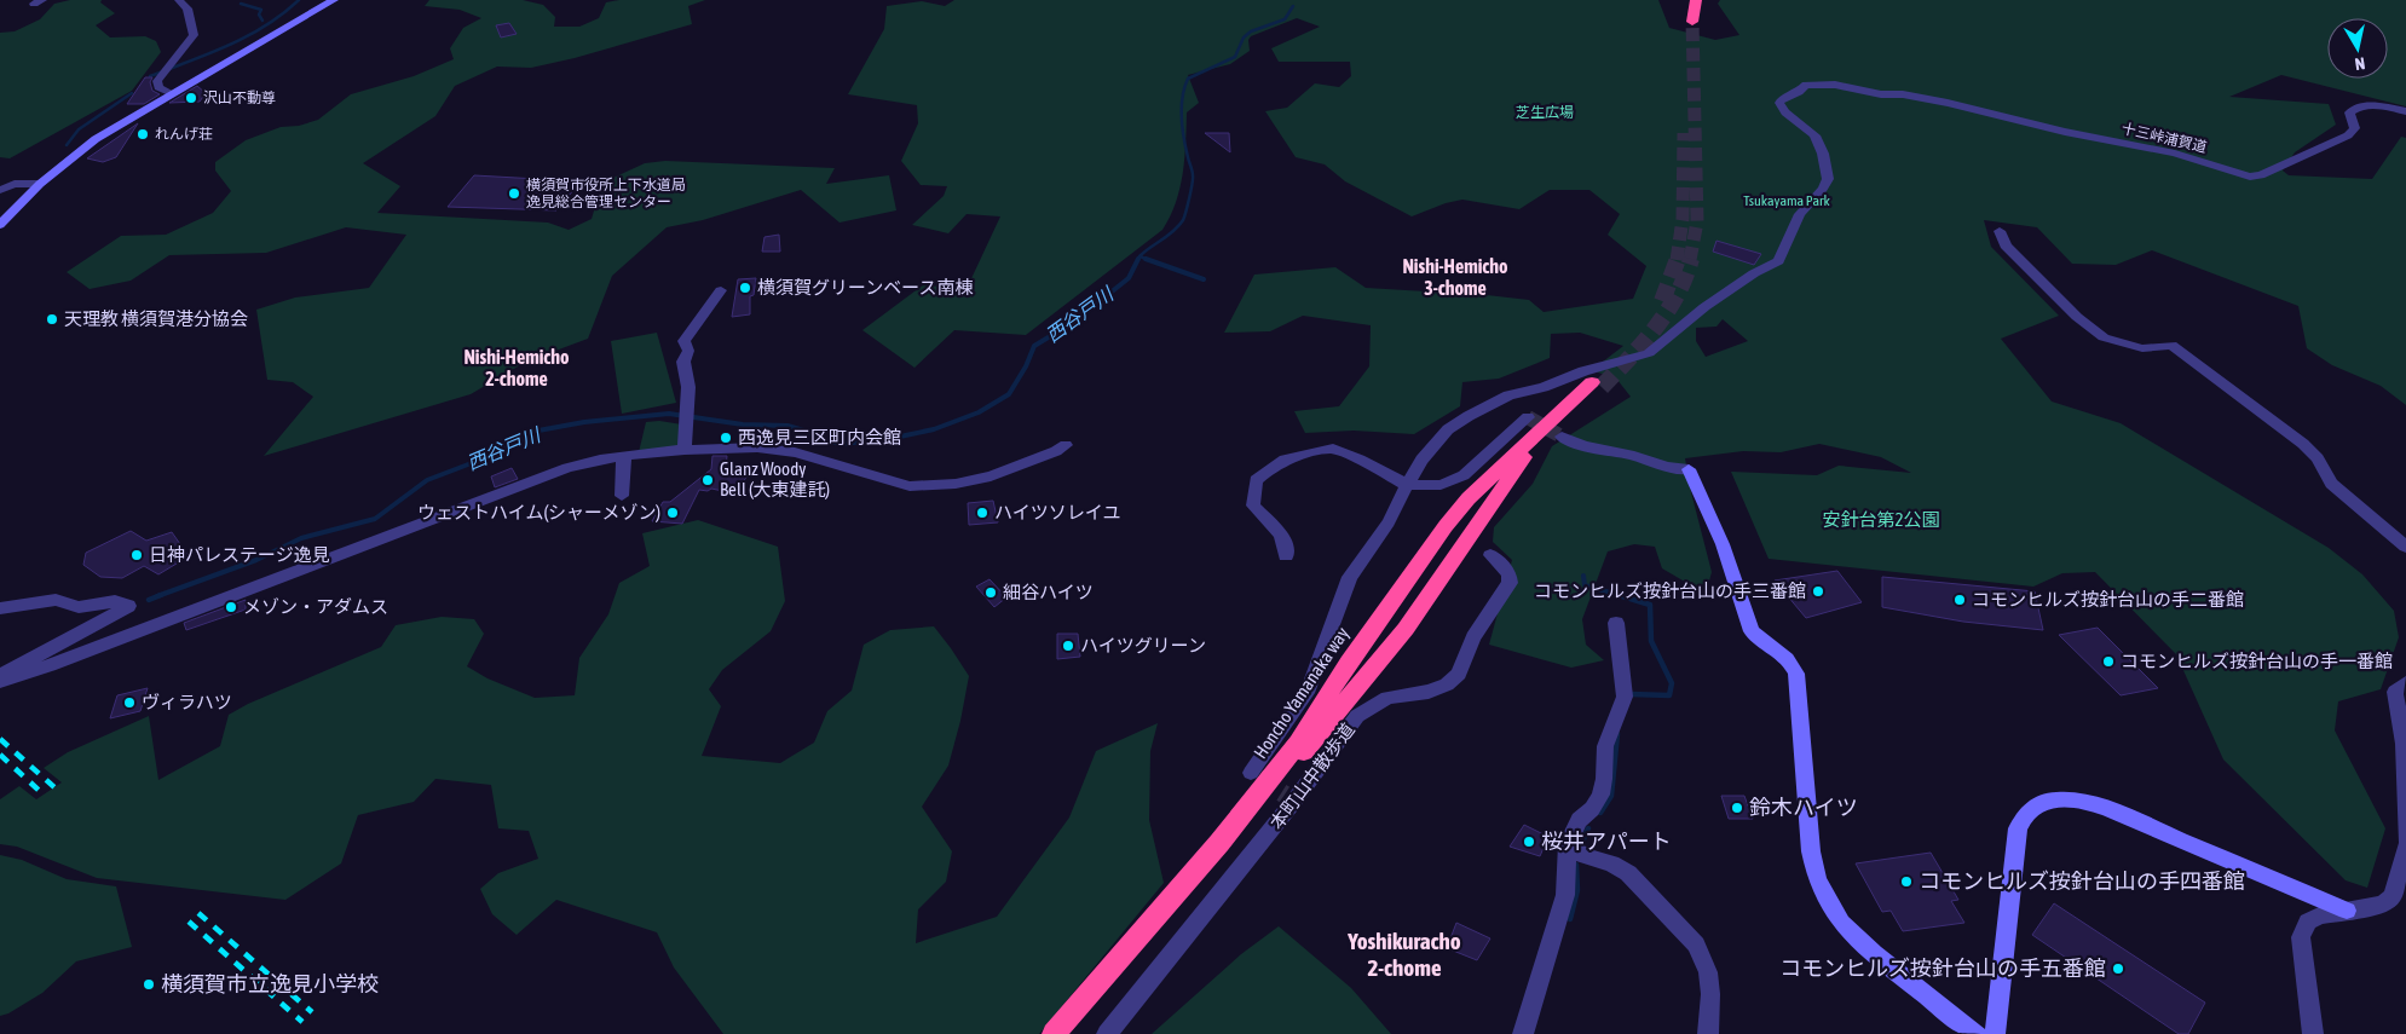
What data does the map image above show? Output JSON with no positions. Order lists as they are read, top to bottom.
{
  "streets": {
    "highway": ["Honcho Yamanaka way"],
    "street": ["十三峠浦賀道", "本町山中散歩道"]
  },
  "districts": ["Nishi-Hemicho 3-chome", "Nishi-Hemicho 2-chome", "Yoshikuracho 2-chome"],
  "water": ["西谷戸川"],
  "parks": ["芝生広場", "Tsukayama Park", "安針台第2公園"],
  "places": [
    "沢山不動尊",
    "れんげ荘",
    "横須賀市役所上下水道局 逸見総合管理センター",
    "横須賀グリーンベース南棟",
    "天理教 横須賀港分協会",
    "西逸見三区町内会館",
    "Glanz Woody Bell (大東建託)",
    "ウェストハイム(シャーメゾン)",
    "ハイツソレイユ",
    "日神パレステージ逸見",
    "コモンヒルズ按針台山の手三番館",
    "細谷ハイツ",
    "コモンヒルズ按針台山の手二番館",
    "メゾン・アダムス",
    "ハイツグリーン",
    "コモンヒルズ按針台山の手一番館",
    "ヴィラハツ",
    "鈴木ハイツ",
    "桜井アパート",
    "コモンヒルズ按針台山の手四番館",
    "コモンヒルズ按針台山の手五番館",
    "横須賀市立逸見小学校"
  ],
  "north": "bottom"
}
